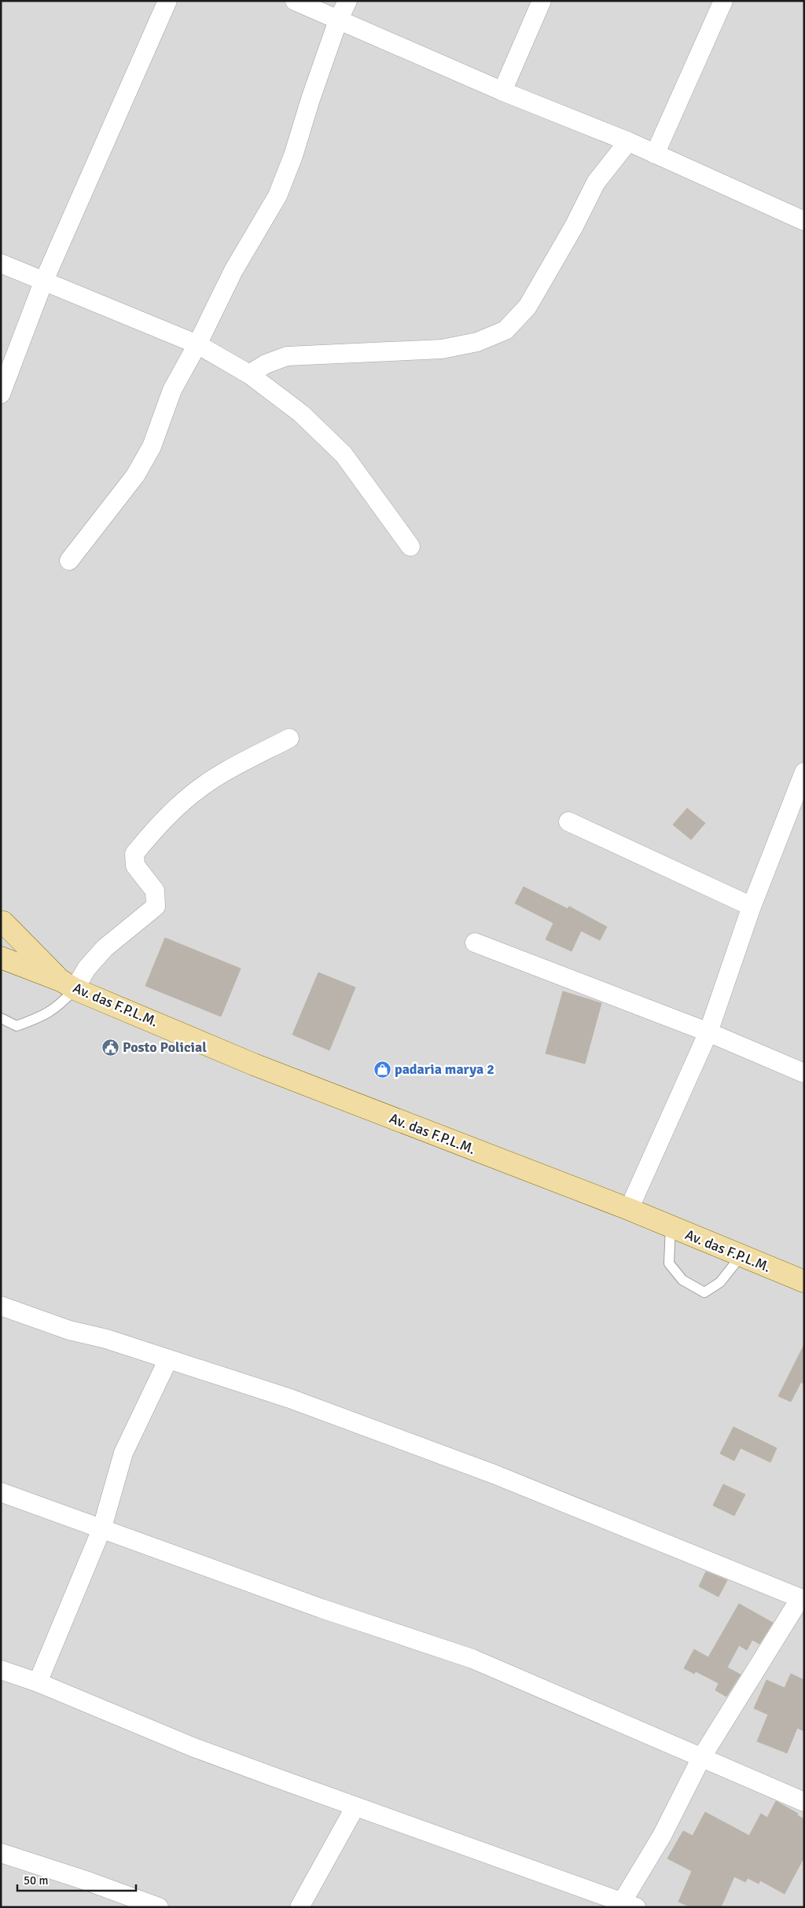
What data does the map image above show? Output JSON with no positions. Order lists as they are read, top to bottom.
{
  "streets": {
    "main road": ["Av. das F.P.L.M."]
  },
  "places": {
    "public building": ["Posto Policial"],
    "shop": ["padaria marya 2"]
  },
  "scale_bar": "50 m"
}
